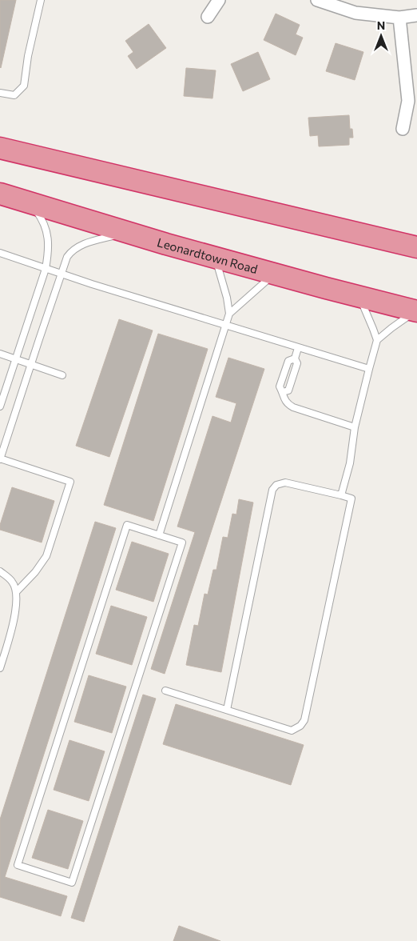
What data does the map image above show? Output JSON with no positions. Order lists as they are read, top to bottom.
{
  "streets": {
    "highway": ["Leonardtown Road"]
  },
  "north": "top"
}
